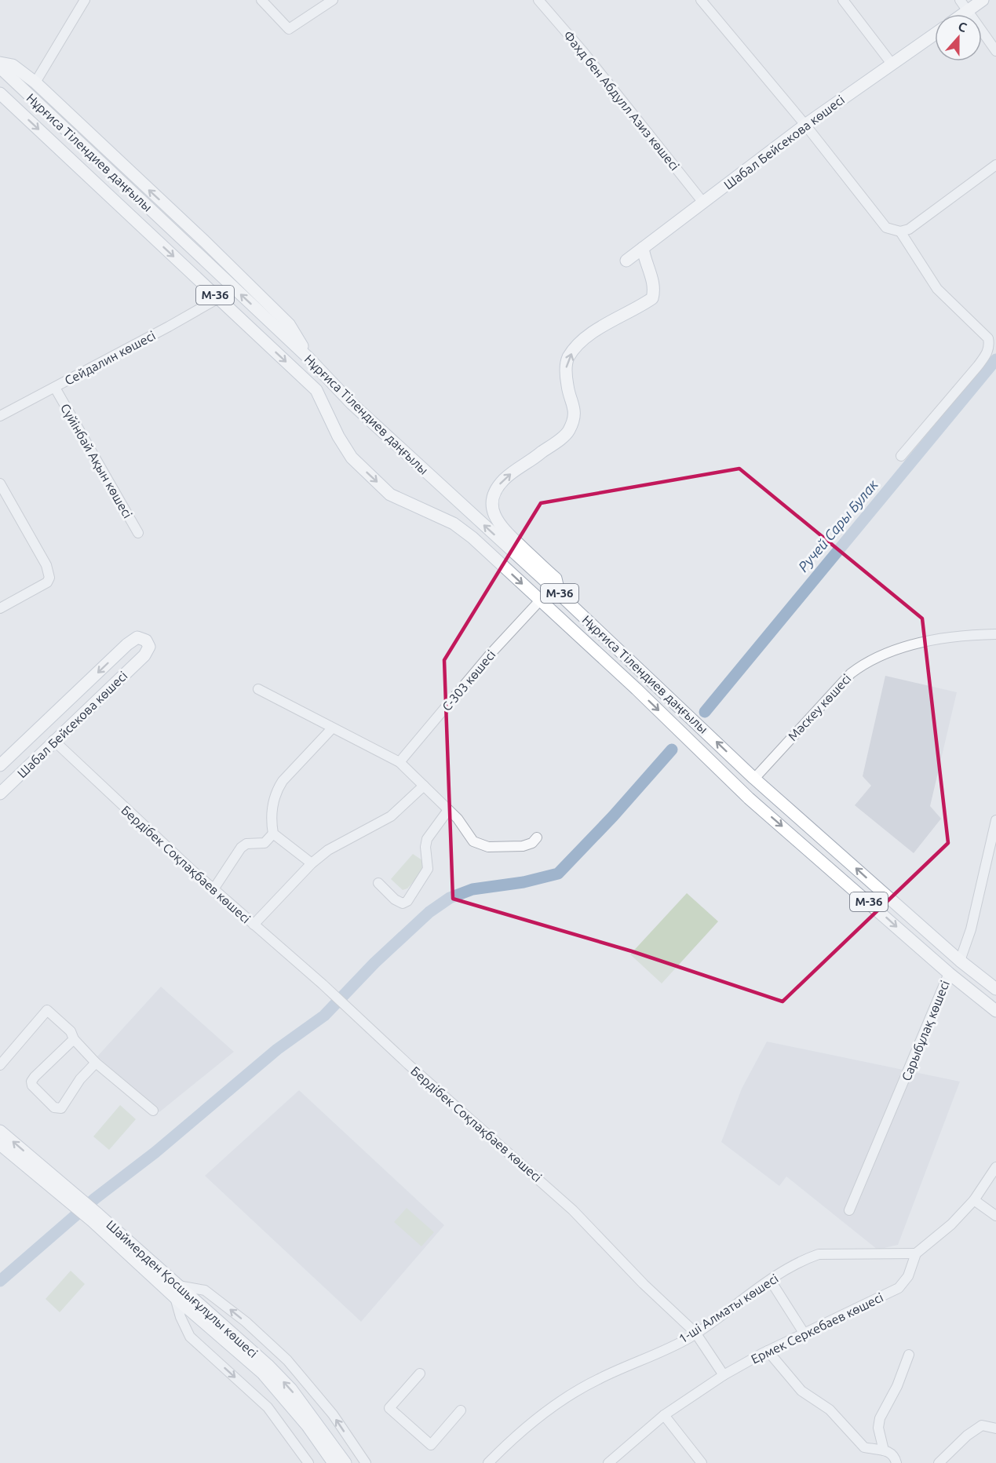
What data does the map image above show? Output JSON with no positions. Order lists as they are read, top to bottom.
{
  "streets": {
    "main road": [
      "Шабал Бейсекова көшесі",
      "Нұрғиса Тілендиев даңғылы",
      "M-36",
      "Мәскеу көшесі",
      "Сарыбұлақ көшесі",
      "Шаймерден Қосшығұлұлы көшесі"
    ],
    "street": [
      "Фахд бен Абдулл Азиз көшесі",
      "Сейдалин көшесі",
      "Сүйінбай Ақын көшесі",
      "С-303 көшесі",
      "Бердібек Соқпақбаев көшесі",
      "1-ші Алматы көшесі",
      "Ермек Серкебаев көшесі"
    ]
  },
  "crossings": [
    ["Фахд бен Абдулл Азиз көшесі", "Шабал Бейсекова көшесі"],
    ["Шабал Бейсекова көшесі", "Бердібек Соқпақбаев көшесі"],
    ["Нұрғиса Тілендиев даңғылы", "M-36"],
    ["Нұрғиса Тілендиев даңғылы", "Сейдалин көшесі"],
    ["Нұрғиса Тілендиев даңғылы", "С-303 көшесі"],
    ["Нұрғиса Тілендиев даңғылы", "Мәскеу көшесі"],
    ["M-36", "Мәскеу көшесі"],
    ["M-36", "Сарыбұлақ көшесі"],
    ["Сейдалин көшесі", "Сүйінбай Ақын көшесі"],
    ["Бердібек Соқпақбаев көшесі", "1-ші Алматы көшесі"],
    ["Бердібек Соқпақбаев көшесі", "Ермек Серкебаев көшесі"],
    ["1-ші Алматы көшесі", "Ермек Серкебаев көшесі"]
  ],
  "water": ["Ручей Сары Булак"],
  "north": "top"
}
